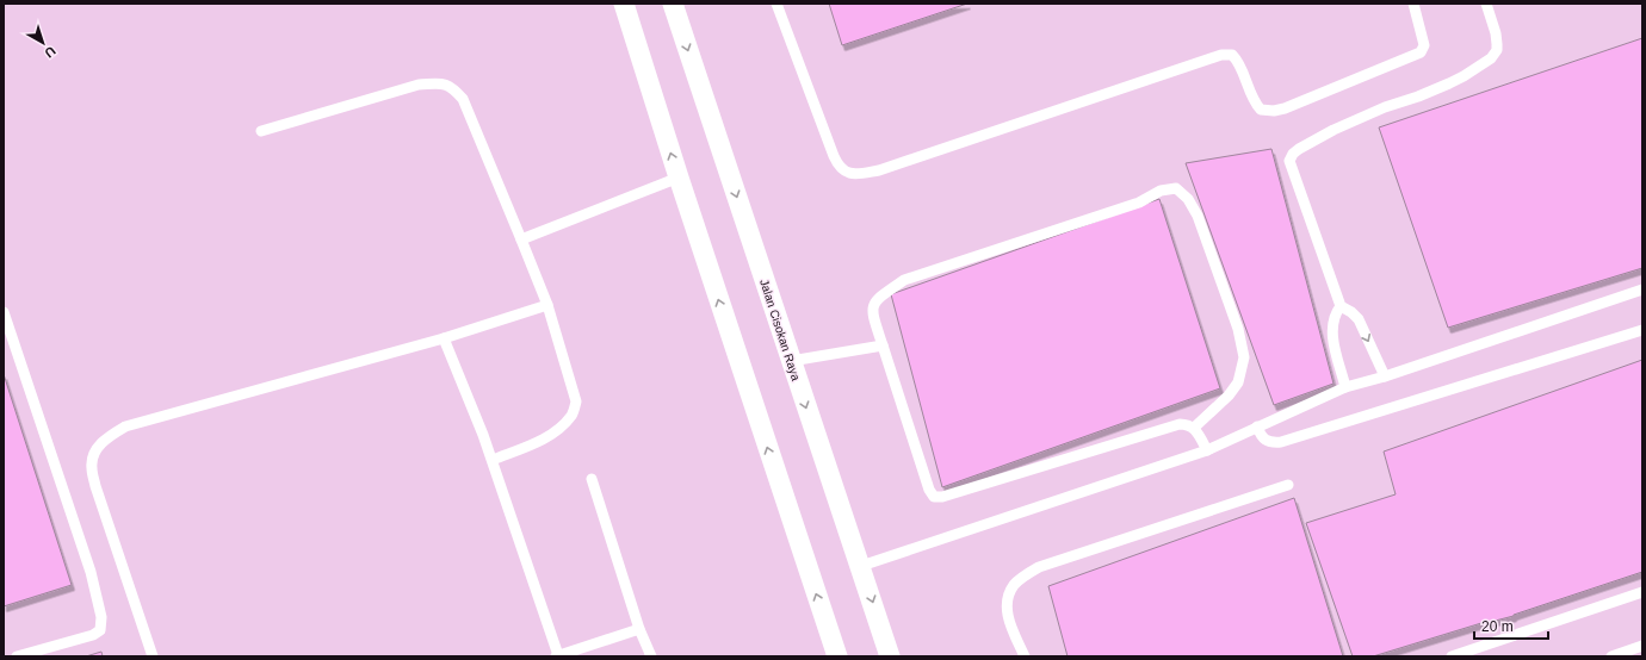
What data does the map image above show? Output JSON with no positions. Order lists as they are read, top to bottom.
{
  "streets": {
    "street": ["Jalan Cisokan Raya"]
  },
  "scale_bar": "20 m",
  "north": "bottom right"
}
